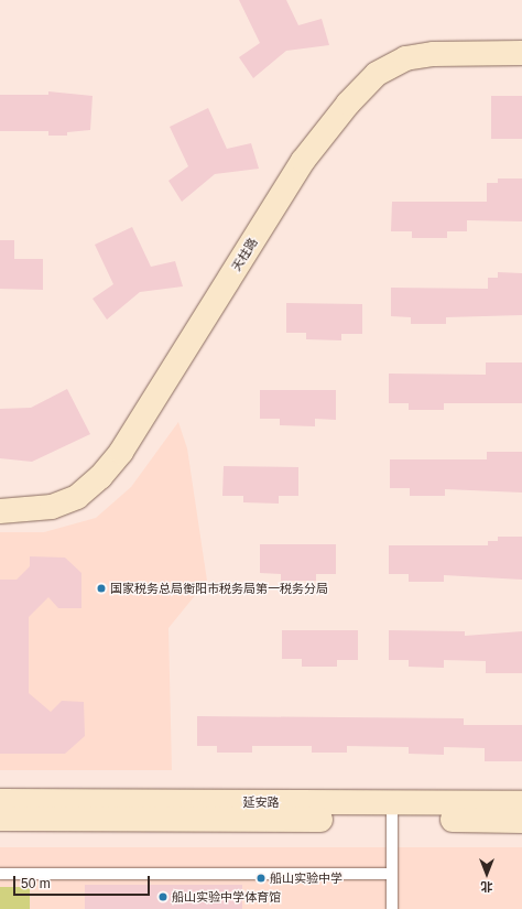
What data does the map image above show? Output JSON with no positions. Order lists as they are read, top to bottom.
{
  "streets": {
    "main road": ["天柱路", "延安路"]
  },
  "places": ["国家税务总局衡阳市税务局第一税务分局", "船山实验中学", "船山实验中学体育馆"],
  "scale_bar": "50 m",
  "north": "bottom"
}
